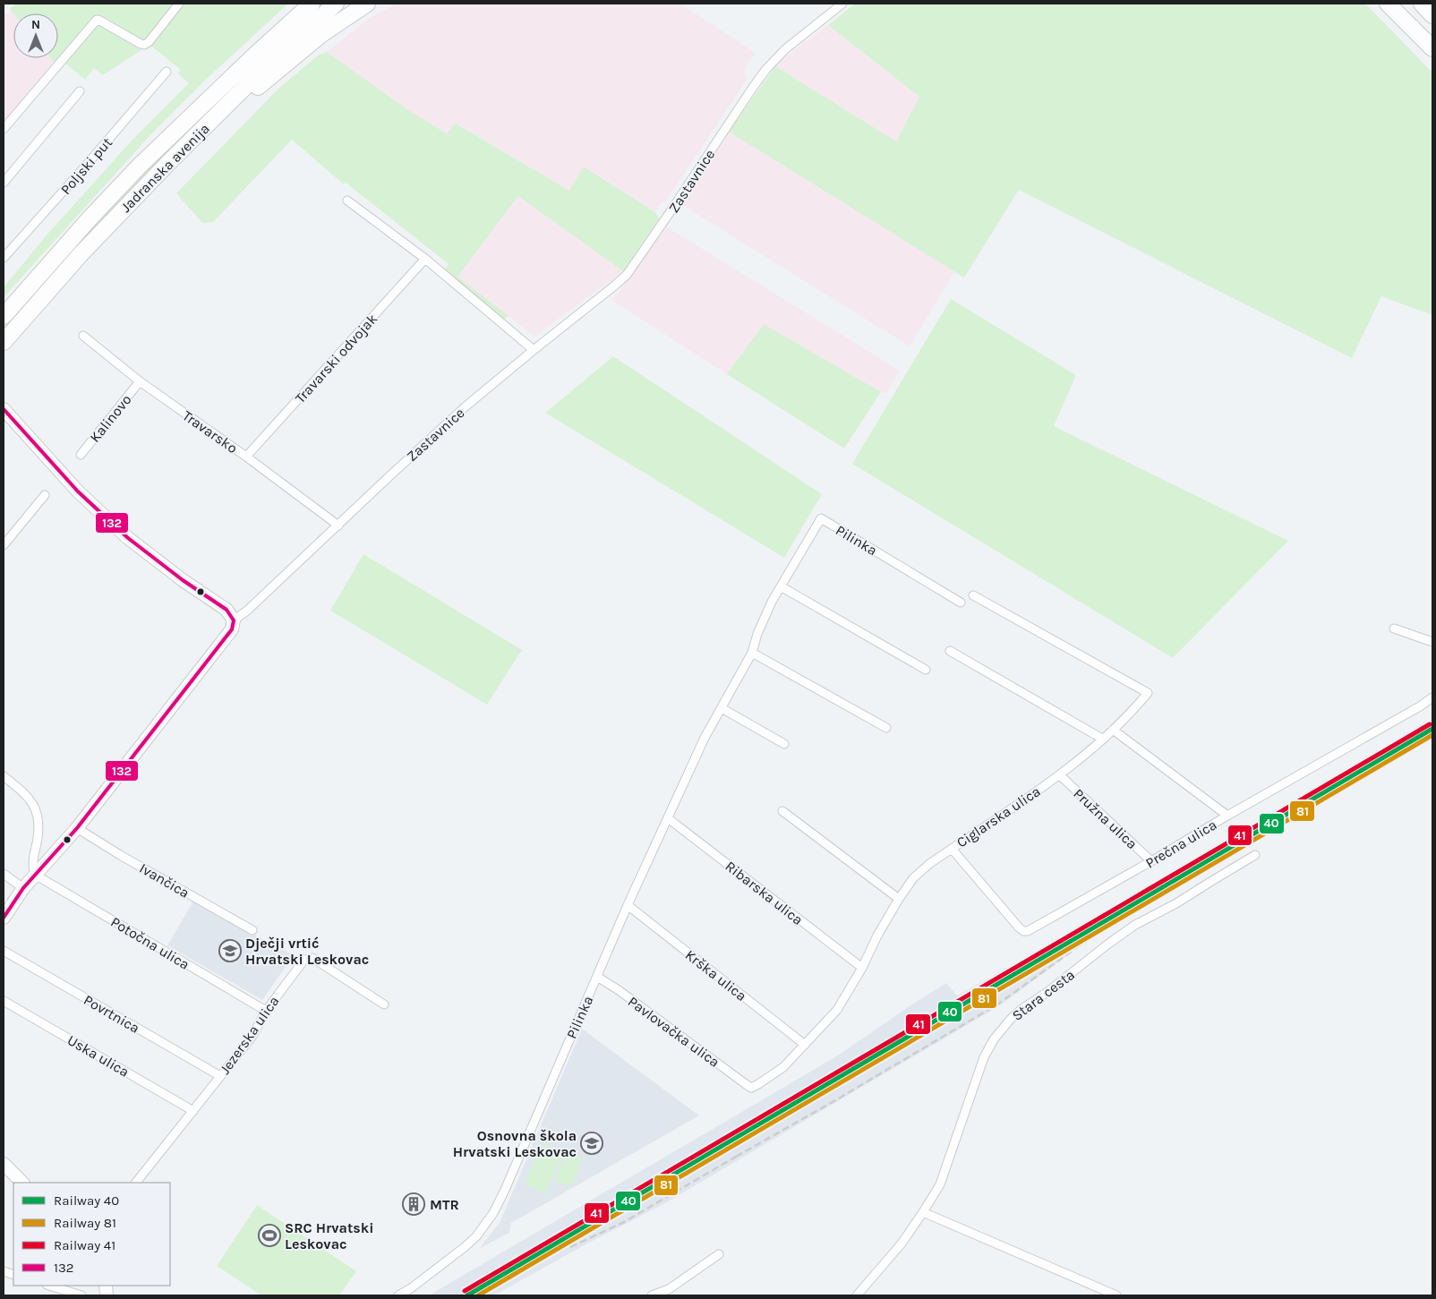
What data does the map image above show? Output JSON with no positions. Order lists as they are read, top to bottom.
{
  "streets": {
    "highway": ["Jadranska avenija"],
    "main road": ["Zastavnice"],
    "street": [
      "Poljski put",
      "Travarski odvojak",
      "Kalinovo",
      "Travarsko",
      "Pilinka",
      "Ciglarska ulica",
      "Pružna ulica",
      "Prečna ulica",
      "Ivančica",
      "Ribarska ulica",
      "Potočna ulica",
      "Krška ulica",
      "Stara cesta",
      "Povrtnica",
      "Pavlovačka ulica",
      "Jezerska ulica",
      "Uska ulica"
    ]
  },
  "crossings": [
    ["Zastavnice", "Travarsko"],
    ["Zastavnice", "Ivančica"],
    ["Zastavnice", "Potočna ulica"],
    ["Travarski odvojak", "Travarsko"],
    ["Kalinovo", "Travarsko"],
    ["Pilinka", "Ribarska ulica"],
    ["Pilinka", "Krška ulica"],
    ["Pilinka", "Pavlovačka ulica"],
    ["Ciglarska ulica", "Pružna ulica"],
    ["Ciglarska ulica", "Prečna ulica"],
    ["Ciglarska ulica", "Ribarska ulica"],
    ["Ciglarska ulica", "Krška ulica"],
    ["Ciglarska ulica", "Pavlovačka ulica"],
    ["Pružna ulica", "Prečna ulica"],
    ["Potočna ulica", "Jezerska ulica"],
    ["Povrtnica", "Jezerska ulica"],
    ["Jezerska ulica", "Uska ulica"]
  ],
  "places": {
    "school or university": ["Dječji vrtić Hrvatski Leskovac", "Osnovna škola Hrvatski Leskovac"],
    "building": ["MTR"],
    "sports": ["SRC Hrvatski Leskovac"]
  },
  "lines": [
    "transit line 132",
    "rail line 41",
    "rail line 40",
    "rail line 81"
  ],
  "legend": [
    "Railway 40",
    "Railway 81",
    "Railway 41",
    "132"
  ],
  "north": "top"
}
